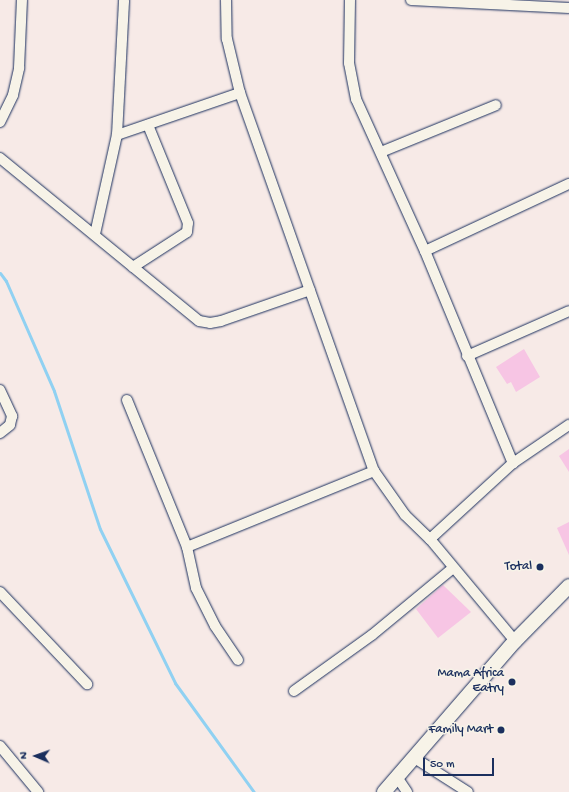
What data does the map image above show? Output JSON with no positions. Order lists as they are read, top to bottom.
{
  "places": ["Total", "Mama Africa Eatry", "Family Mart"],
  "scale_bar": "50 m",
  "north": "left"
}
